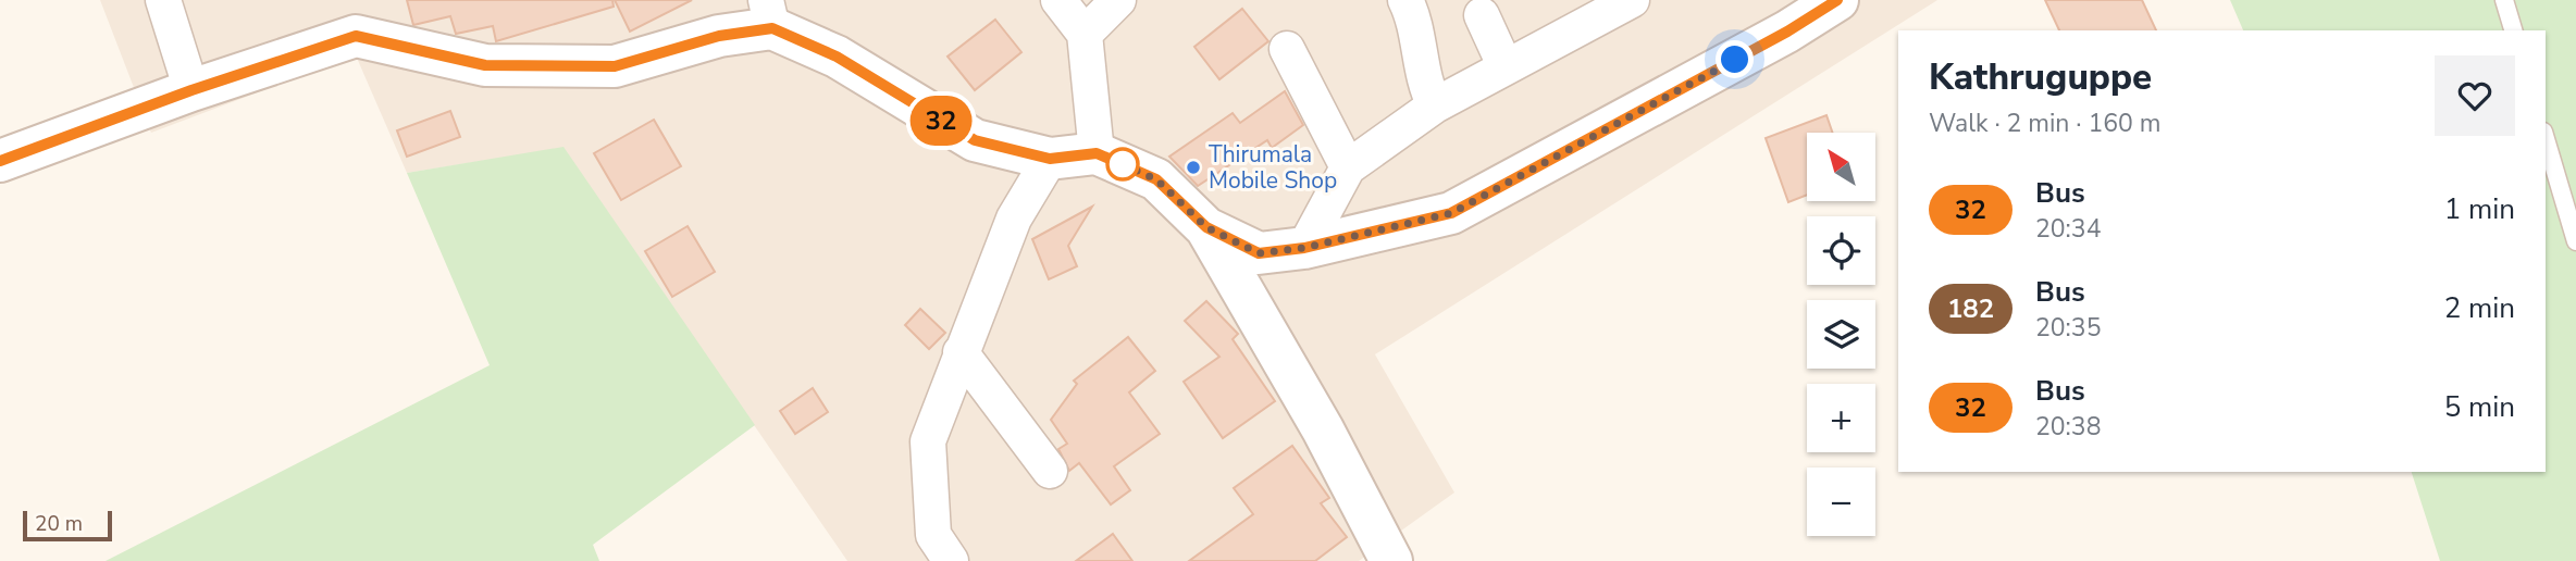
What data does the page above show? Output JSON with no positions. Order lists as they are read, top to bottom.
{
  "places": ["Thirumala Mobile Shop"],
  "lines": ["bus line 32"],
  "scale_bar": "20 m",
  "north": "top left",
  "page": {
    "on_map": "32",
    "heading": ["Kathruguppe", "Walk · 2 min · 160 m"],
    "map_buttons": ["+", "−"],
    "list": [
      {
        "mark": "32",
        "name": "Bus",
        "note": "20:34",
        "value": "1 min"
      },
      {
        "mark": "182",
        "name": "Bus",
        "note": "20:35",
        "value": "2 min"
      },
      {
        "mark": "32",
        "name": "Bus",
        "note": "20:38",
        "value": "5 min"
      }
    ],
    "scale": "20 m"
  }
}
